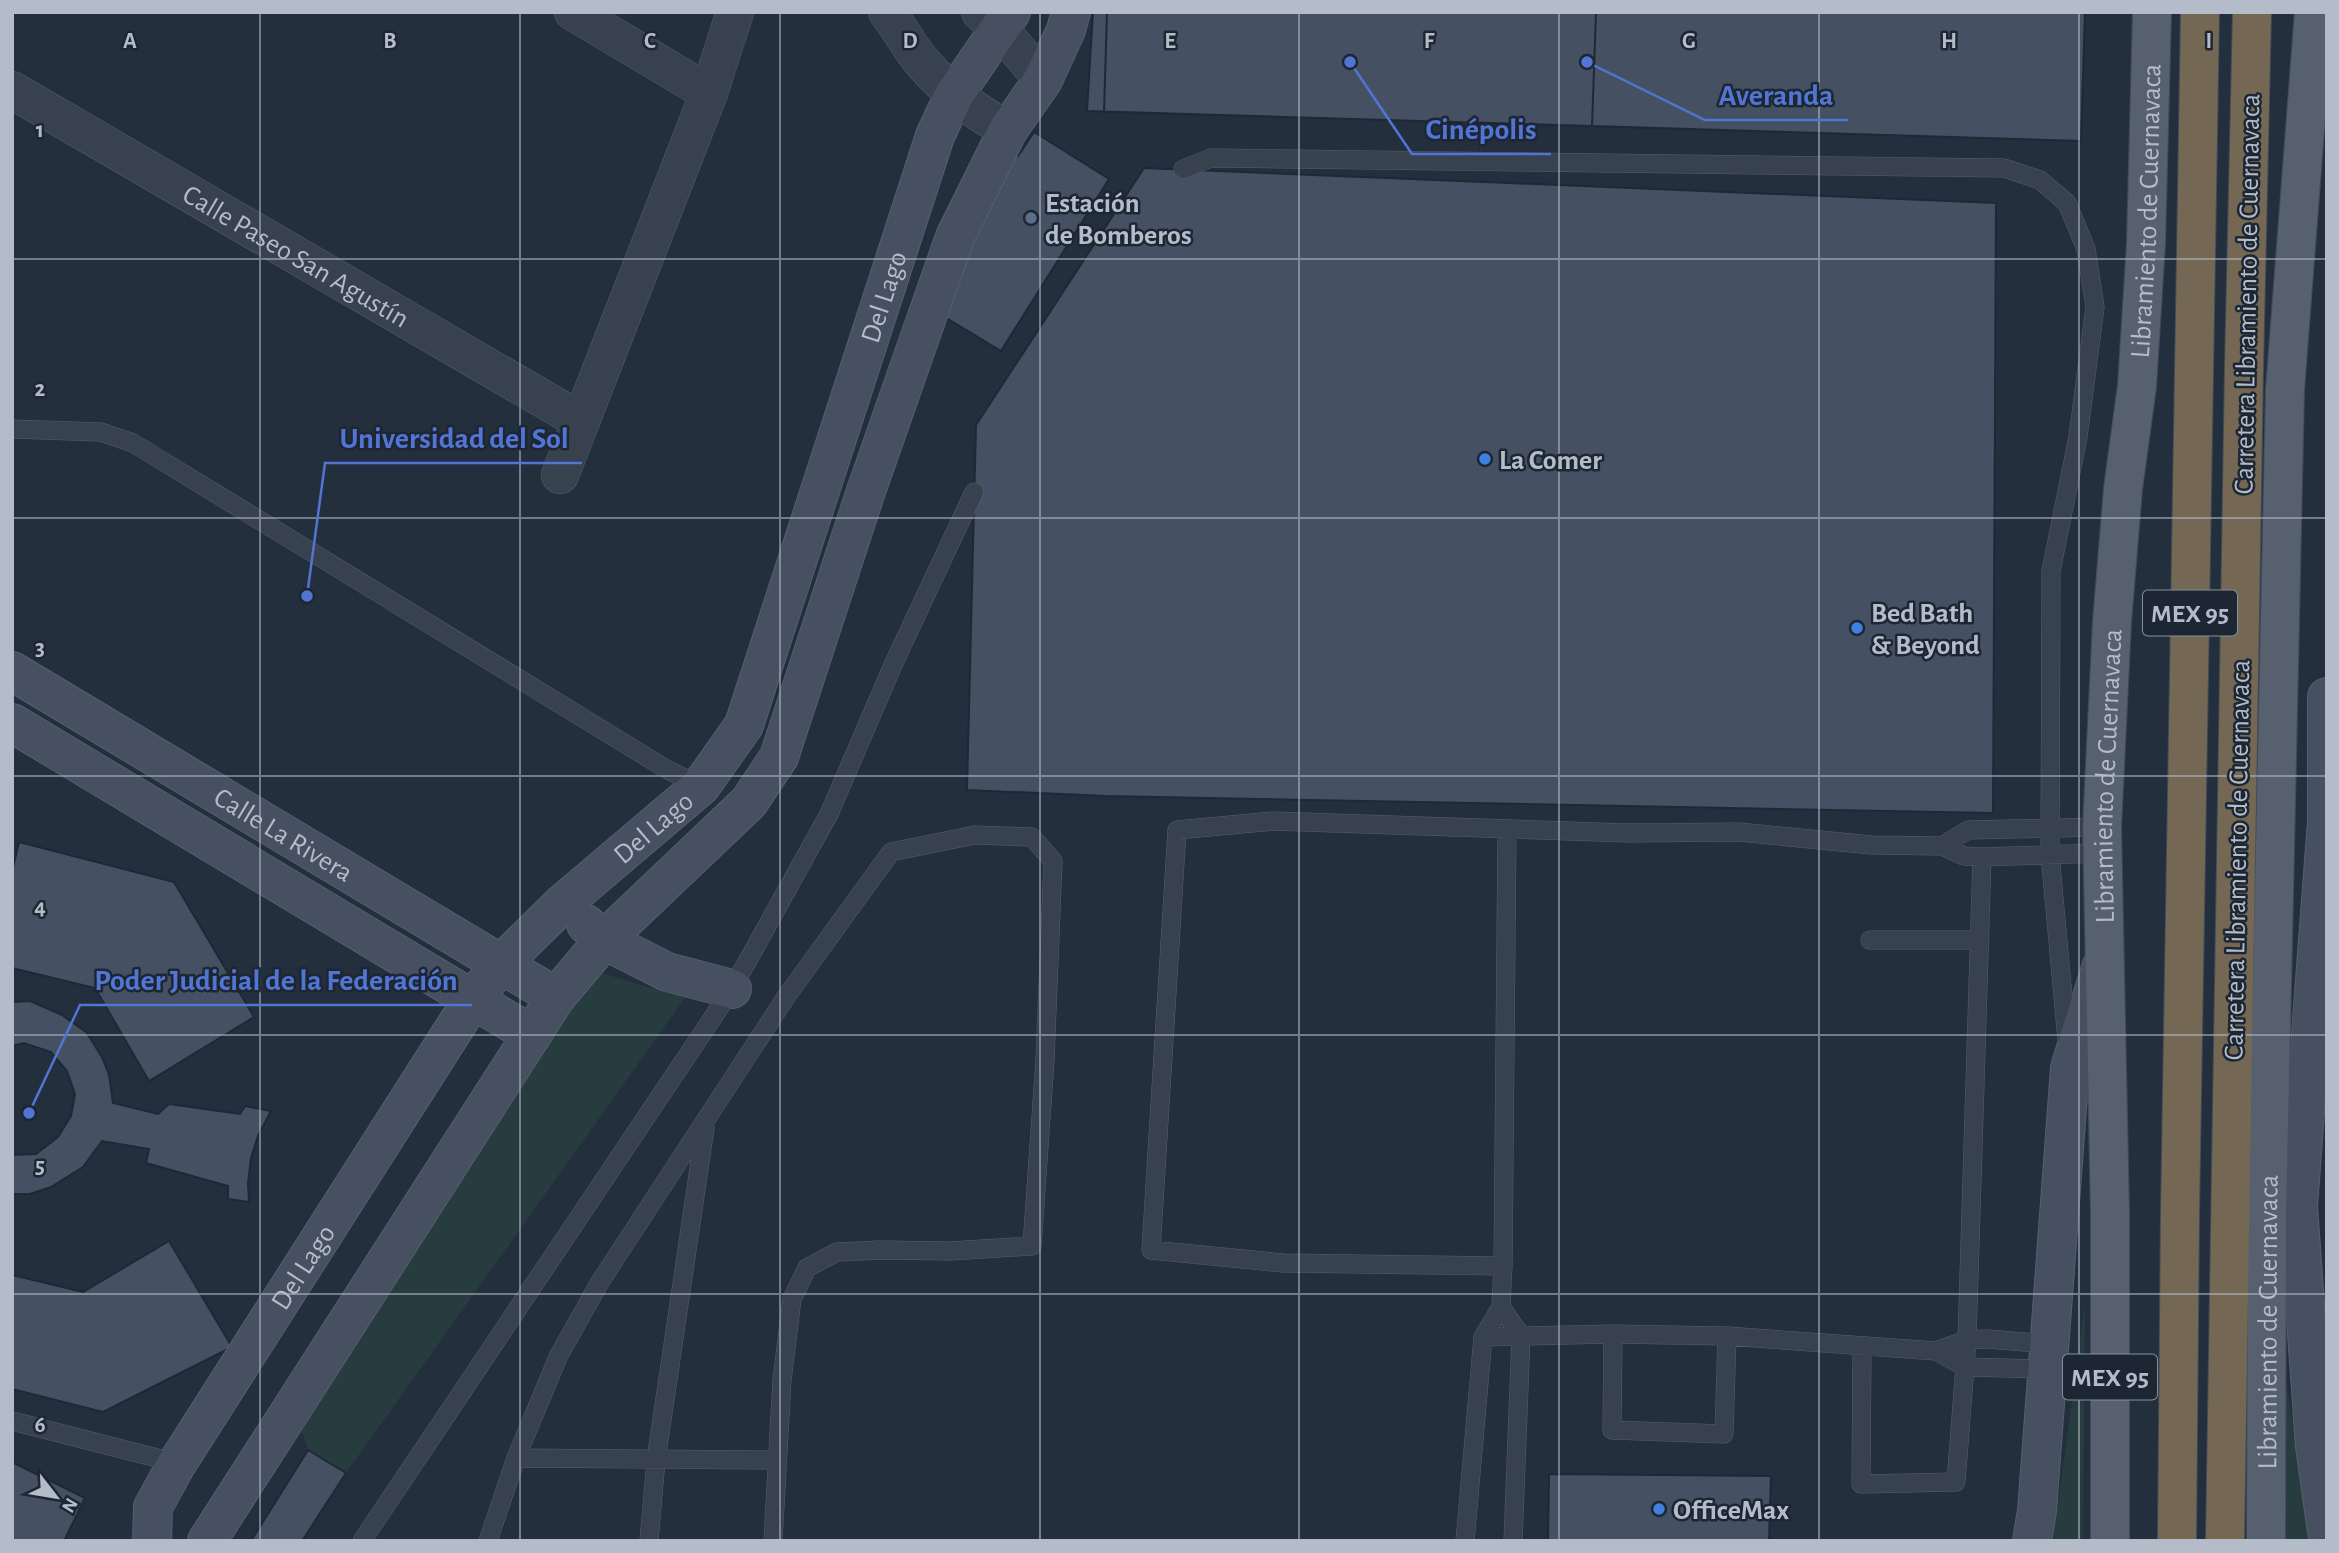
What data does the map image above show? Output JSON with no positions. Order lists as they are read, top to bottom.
{
  "streets": {
    "highway": ["Carretera Libramiento de Cuernavaca", "MEX 95"],
    "main road": ["Libramiento de Cuernavaca"],
    "street": ["Calle Paseo San Agustín", "Del Lago", "Calle La Rivera"]
  },
  "crossings": [
    ["Libramiento de Cuernavaca", "Carretera Libramiento de Cuernavaca"],
    ["Del Lago", "Calle La Rivera"]
  ],
  "places": [
    "Cinépolis",
    "Averanda",
    "Estación de Bomberos",
    "La Comer",
    "Universidad del Sol",
    "Bed Bath & Beyond",
    "Poder Judicial de la Federación",
    "OfficeMax"
  ],
  "north": "bottom right",
  "grid": {
    "columns": [
      "A",
      "B",
      "C",
      "D",
      "E",
      "F",
      "G",
      "H",
      "I"
    ],
    "rows": [
      "1",
      "2",
      "3",
      "4",
      "5",
      "6"
    ]
  }
}
